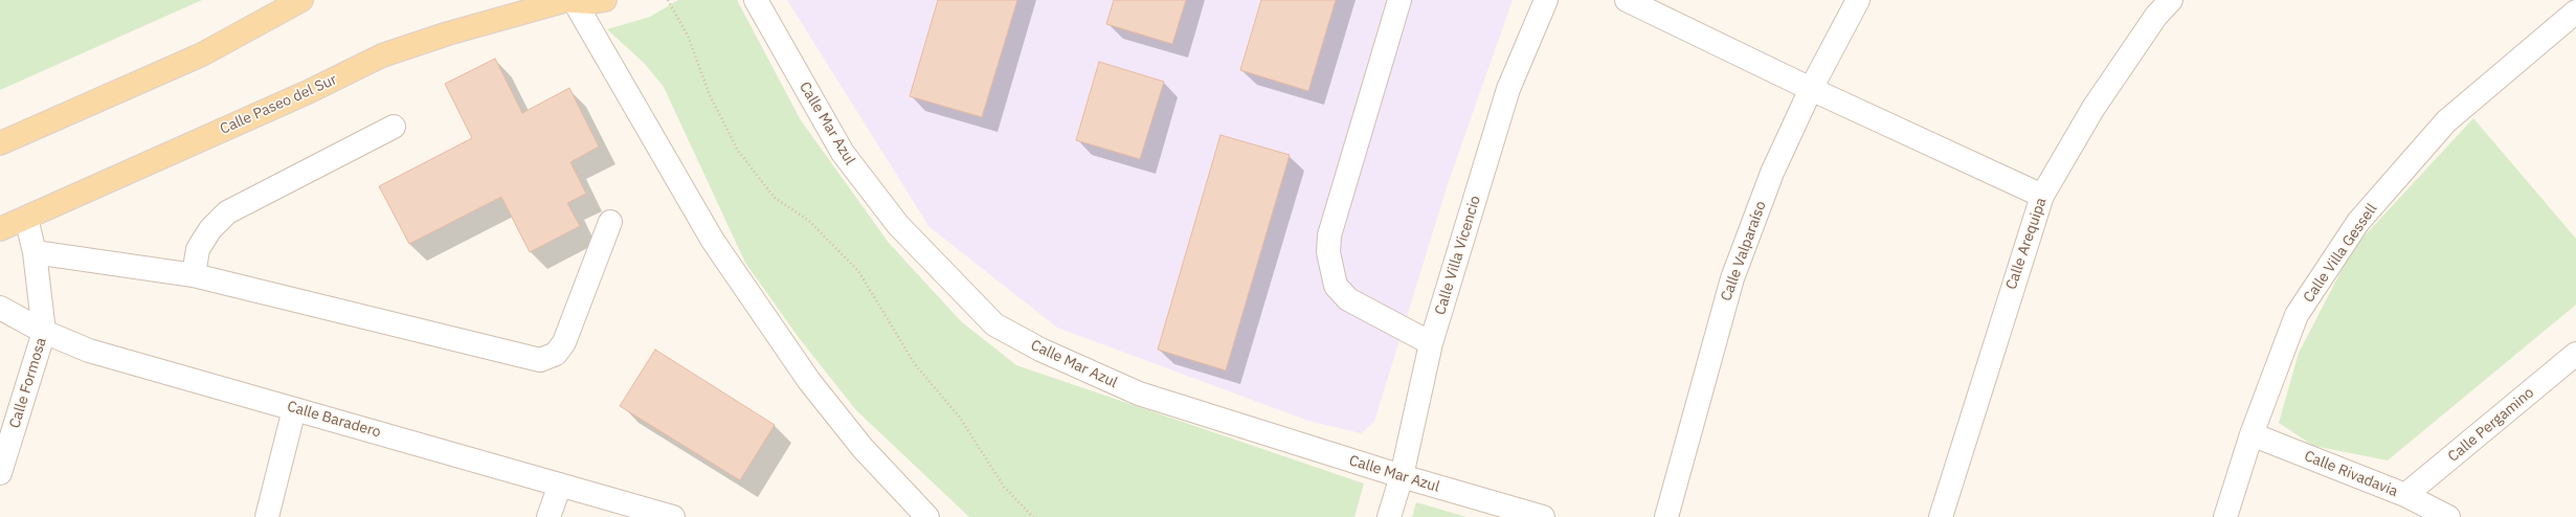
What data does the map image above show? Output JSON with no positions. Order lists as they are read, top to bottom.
{
  "streets": {
    "main road": ["Calle Paseo del Sur"],
    "street": [
      "Calle Mar Azul",
      "Calle Arequipa",
      "Calle Valparaíso",
      "Calle Villa Gessell",
      "Calle Villa Vicencio",
      "Calle Formosa",
      "Calle Baradero",
      "Calle Pergamino",
      "Calle Rivadavia"
    ]
  },
  "crossings": [
    ["Calle Paseo del Sur", "Calle Formosa"],
    ["Calle Mar Azul", "Calle Villa Vicencio"],
    ["Calle Villa Gessell", "Calle Rivadavia"],
    ["Calle Formosa", "Calle Baradero"],
    ["Calle Pergamino", "Calle Rivadavia"]
  ]
}
